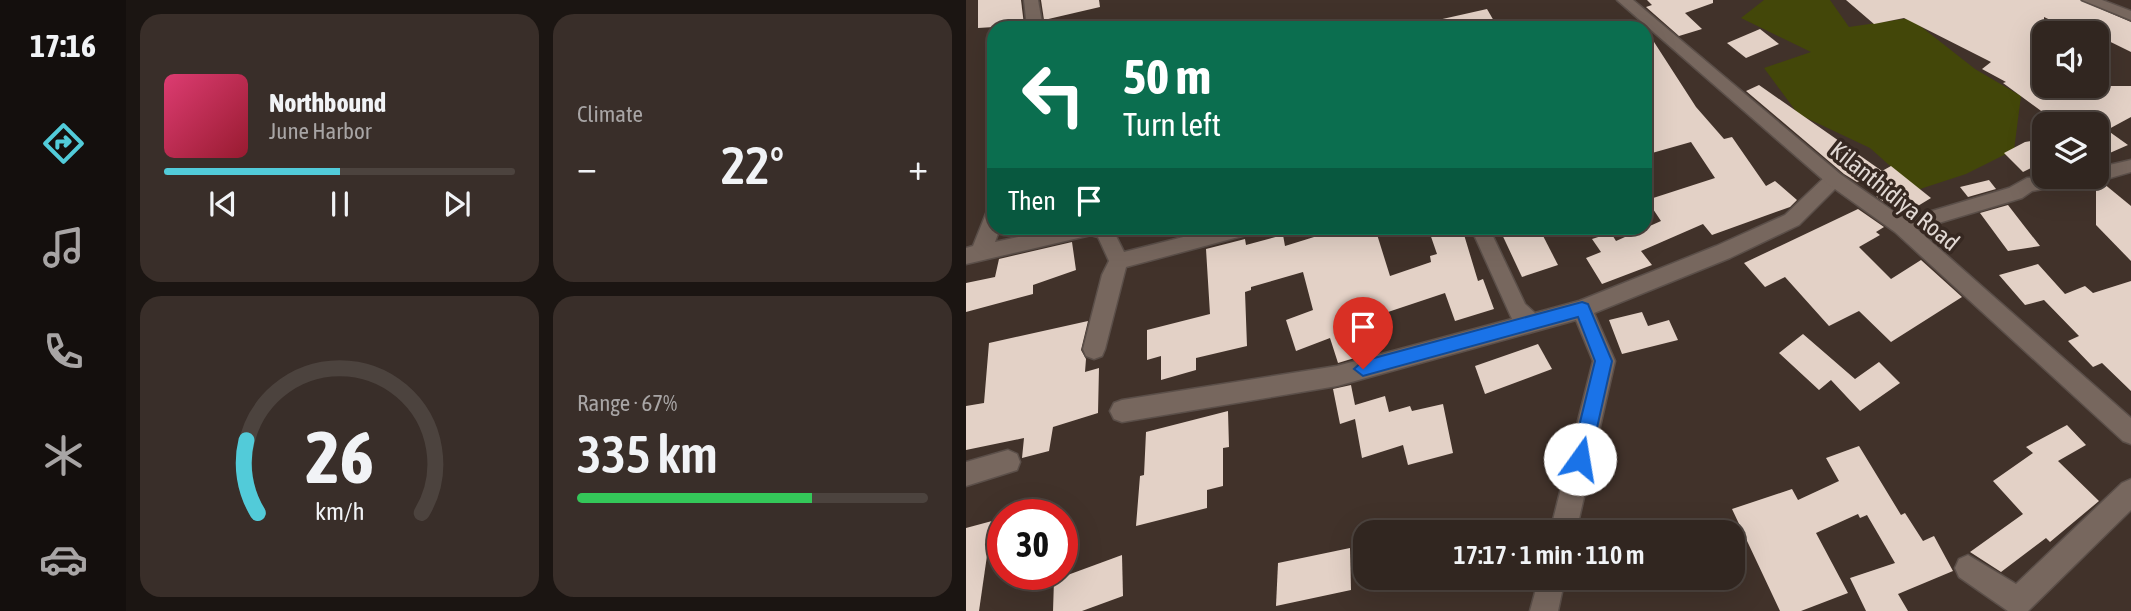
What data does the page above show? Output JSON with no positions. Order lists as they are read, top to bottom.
{
  "streets": {
    "street": ["Kilanthidiya Road"]
  },
  "page": {
    "tabs": "17:16",
    "tile": [
      "Climate",
      ["Range · 67%", "335 km"]
    ],
    "turn": ["50 m", "Turn left"],
    "song": ["Northbound", "June Harbor"],
    "heat": ["−", "22°", "+"],
    "then": "Then",
    "limit": "30",
    "trip": "17:17 · 1 min · 110 m",
    "gauge": ["26", "km/h"]
  }
}
